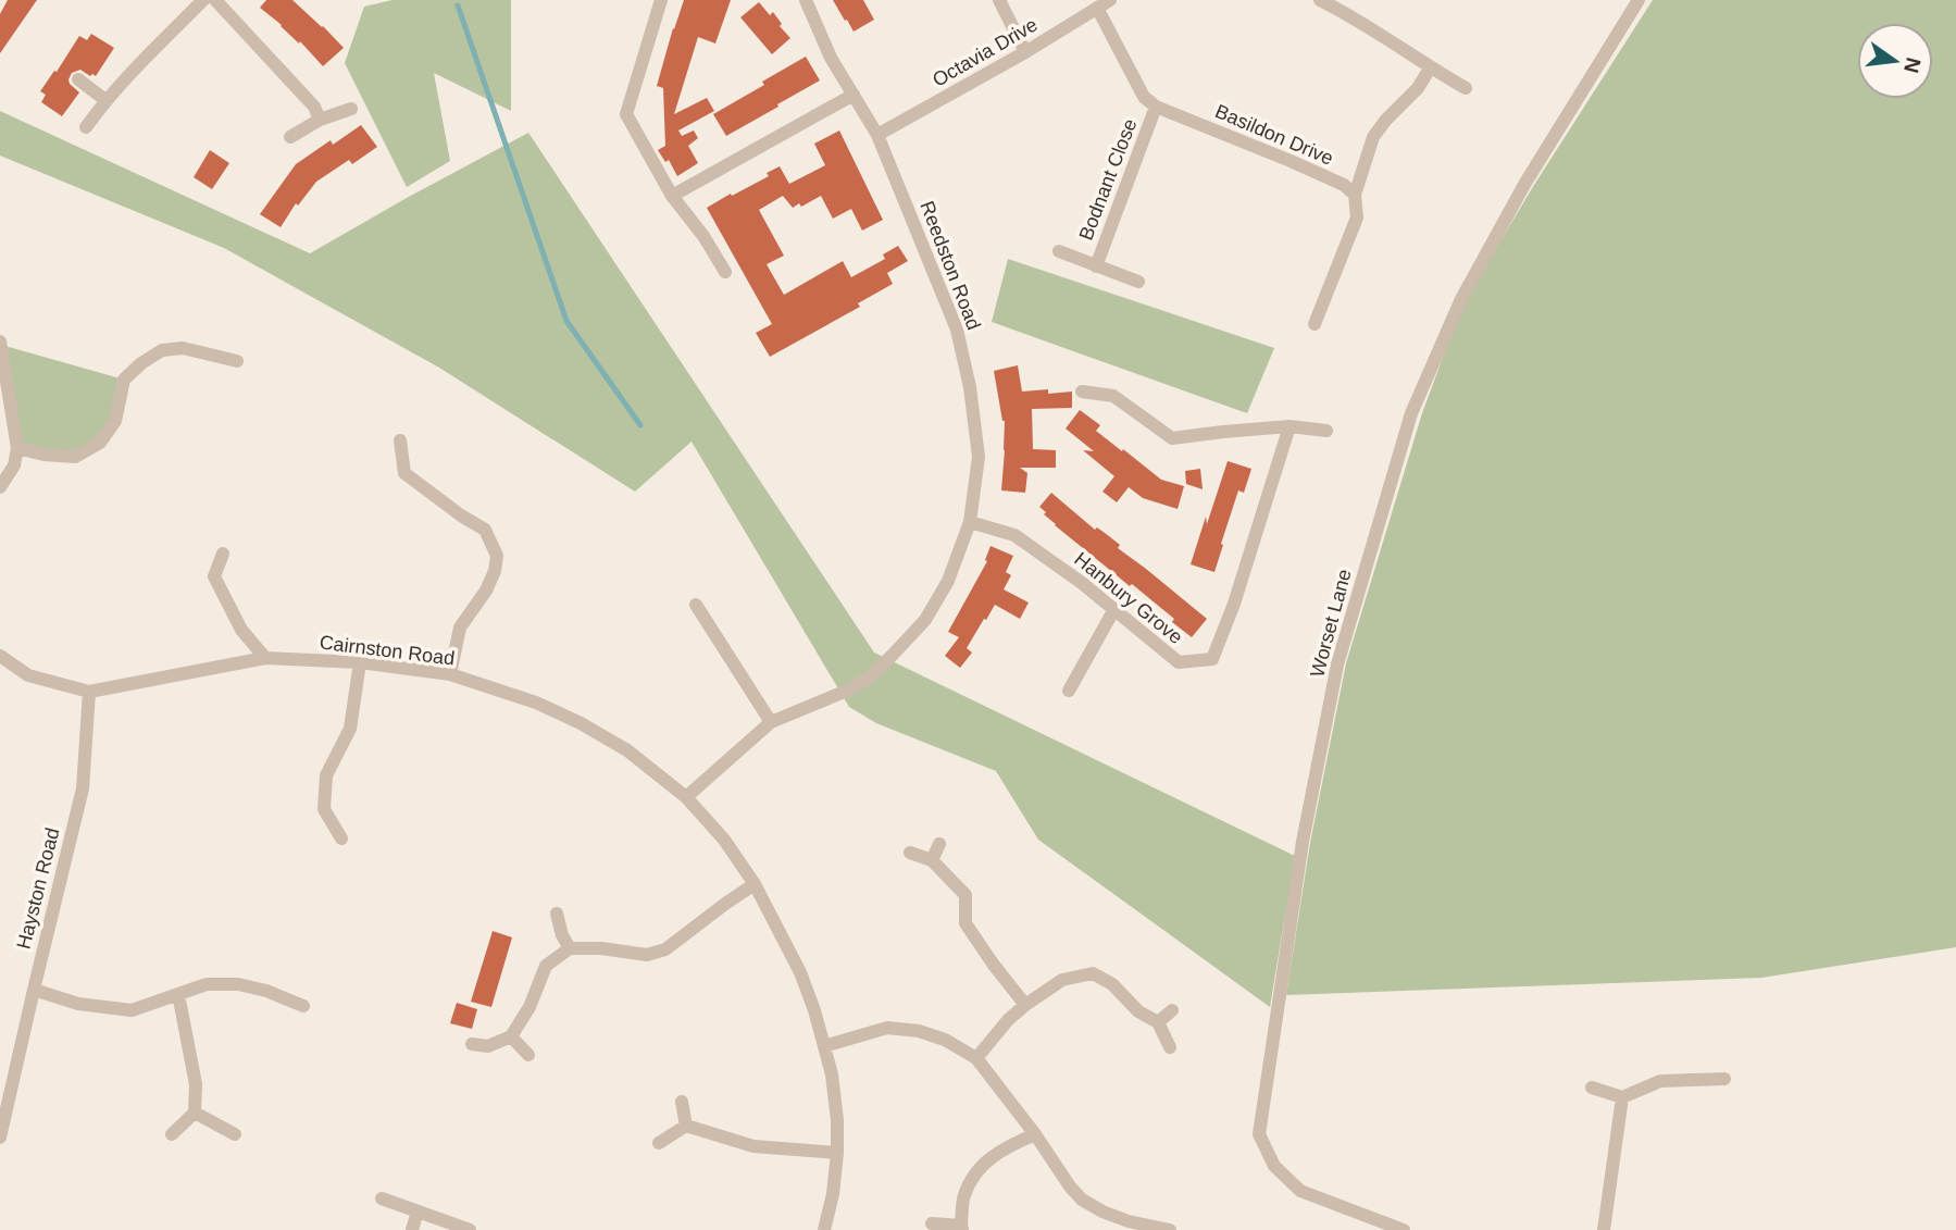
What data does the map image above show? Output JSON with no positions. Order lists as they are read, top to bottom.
{
  "streets": {
    "street": [
      "Octavia Drive",
      "Basildon Drive",
      "Bodnant Close",
      "Reedston Road",
      "Hanbury Grove",
      "Worset Lane",
      "Cairnston Road",
      "Hayston Road"
    ]
  },
  "crossings": [
    ["Octavia Drive", "Reedston Road"],
    ["Basildon Drive", "Bodnant Close"],
    ["Reedston Road", "Hanbury Grove"],
    ["Reedston Road", "Cairnston Road"],
    ["Cairnston Road", "Hayston Road"]
  ],
  "north": "right"
}
